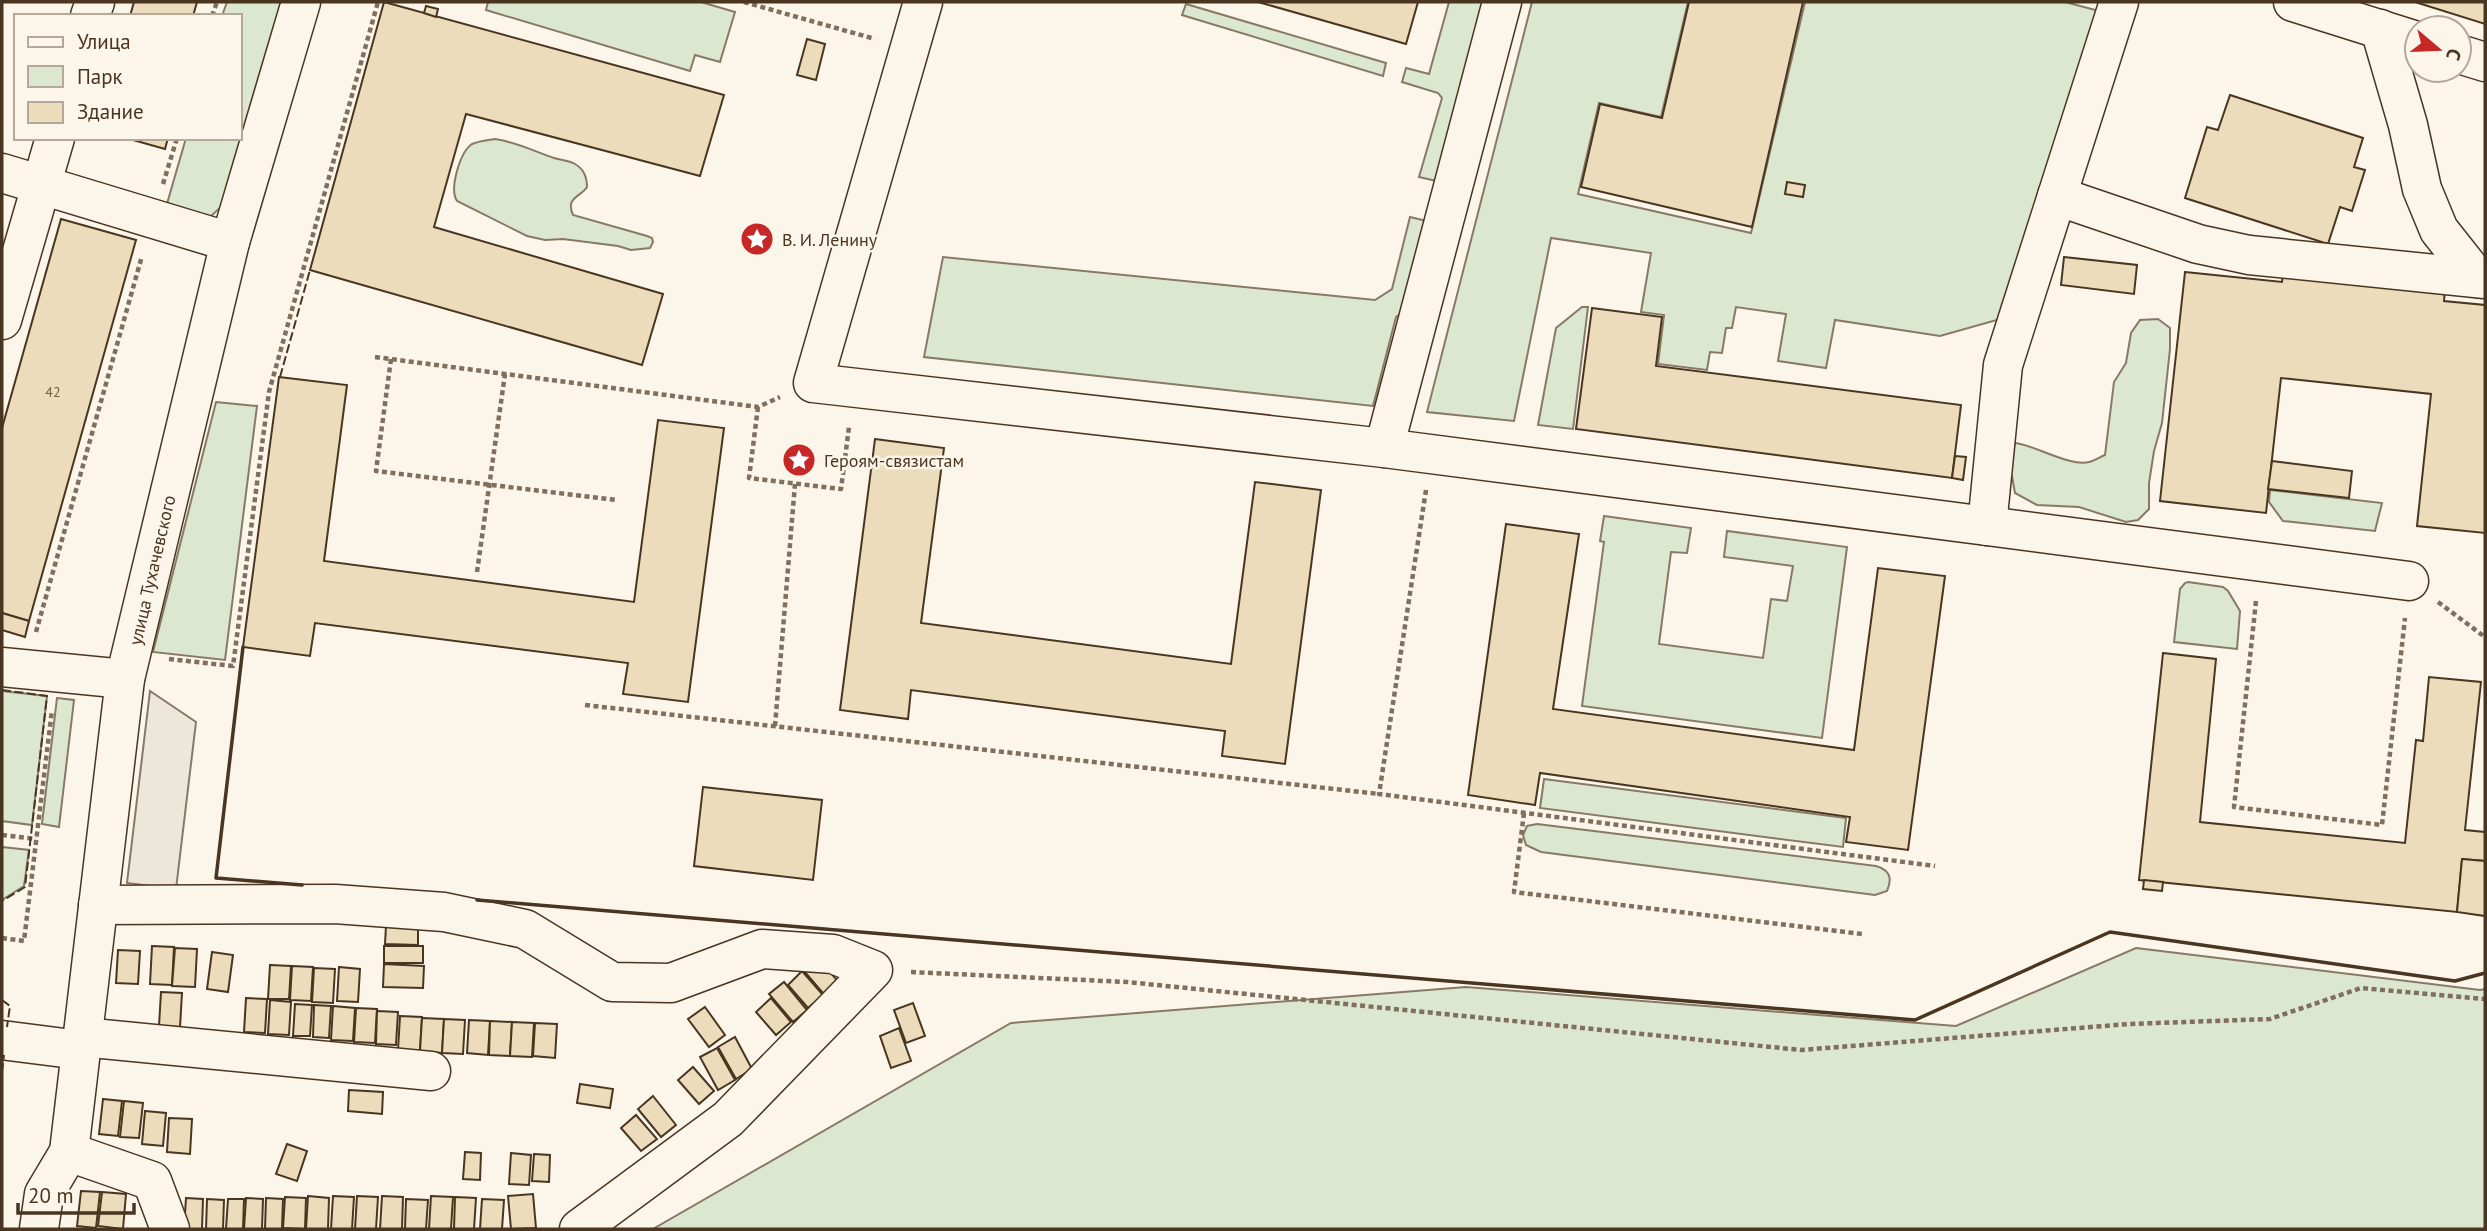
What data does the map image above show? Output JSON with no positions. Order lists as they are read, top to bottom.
{
  "streets": {
    "street": ["улица Тухачевского"]
  },
  "places": {
    "place": ["В. И. Ленину", "Героям-связистам"]
  },
  "house_numbers": ["42"],
  "legend": ["Улица", "Парк", "Здание"],
  "scale_bar": "20 m",
  "north": "right"
}
